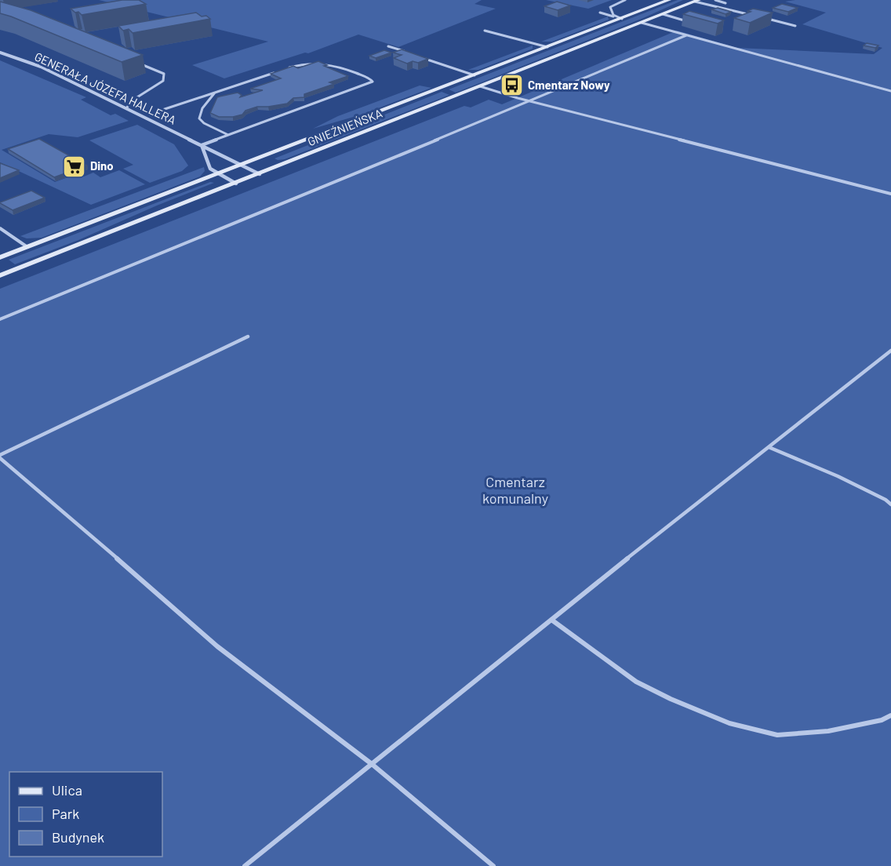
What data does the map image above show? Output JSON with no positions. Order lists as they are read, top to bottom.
{
  "streets": {
    "main road": ["GNIEŹNIEŃSKA"],
    "street": ["GENERAŁA JÓZEFA HALLERA"]
  },
  "crossings": [
    ["GENERAŁA JÓZEFA HALLERA", "GNIEŹNIEŃSKA"]
  ],
  "parks": ["Cmentarz komunalny"],
  "places": {
    "bus stop": ["Cmentarz Nowy"],
    "supermarket": ["Dino"]
  },
  "legend": ["Ulica", "Park", "Budynek"]
}
